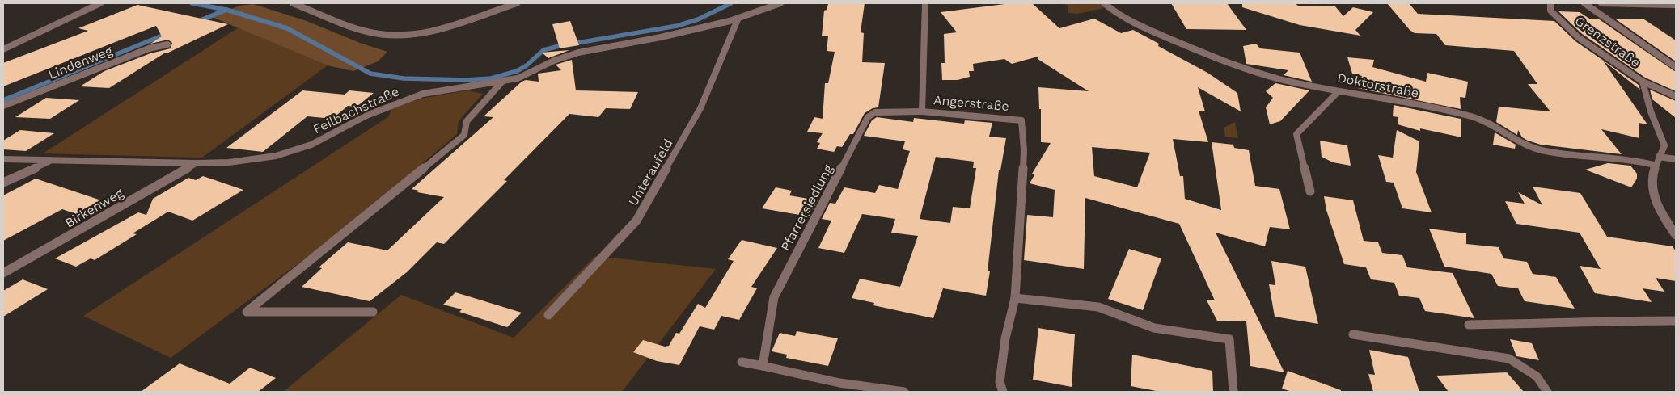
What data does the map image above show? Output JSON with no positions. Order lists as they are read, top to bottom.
{
  "streets": {
    "street": [
      "Grenzstraße",
      "Lindenweg",
      "Doktorstraße",
      "Angerstraße",
      "Feilbachstraße",
      "Unteraufeld",
      "Birkenweg",
      "Pfarrersiedlung"
    ]
  },
  "crossings": [
    ["Grenzstraße", "Doktorstraße"],
    ["Angerstraße", "Pfarrersiedlung"],
    ["Feilbachstraße", "Unteraufeld"],
    ["Feilbachstraße", "Birkenweg"]
  ]
}
